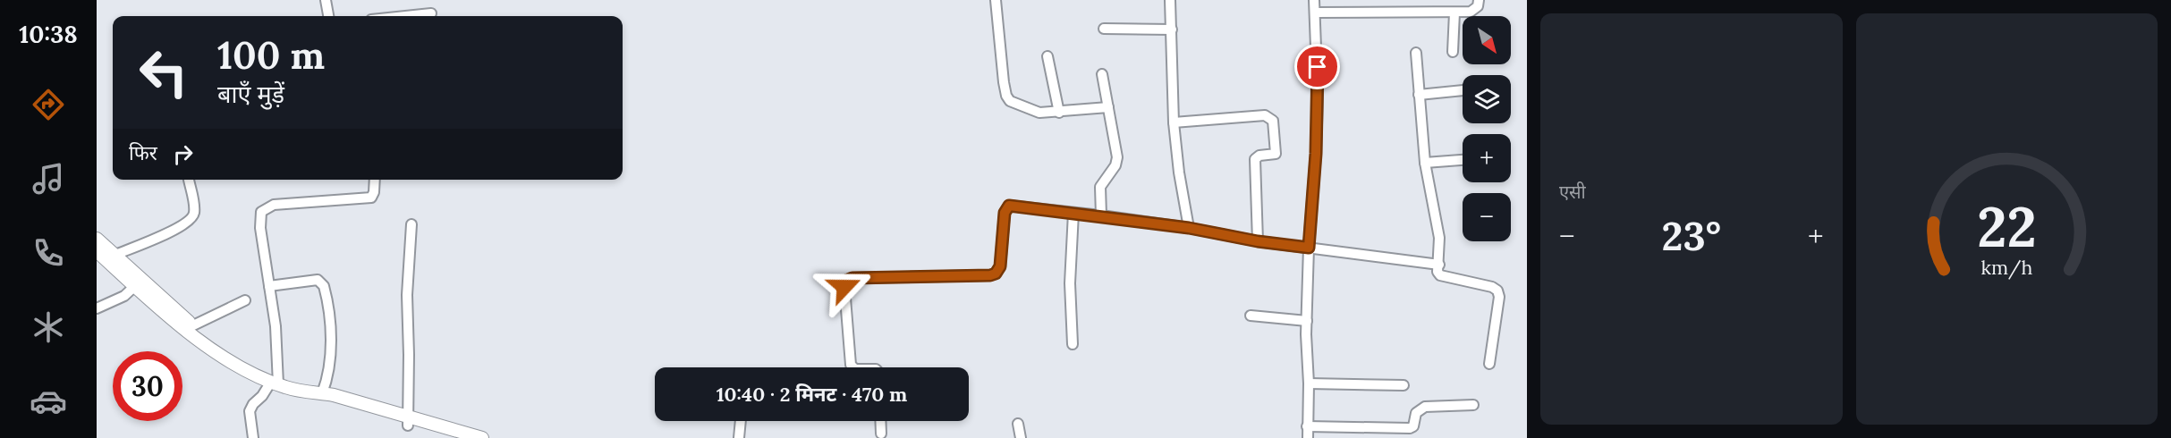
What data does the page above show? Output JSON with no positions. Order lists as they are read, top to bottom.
{
  "north": "bottom right",
  "page": {
    "tabs": "10:38",
    "tile": "एसी",
    "map_buttons": ["+", "−"],
    "turn": ["100 m", "बाएँ मुड़ें"],
    "then": "फिर",
    "heat": ["−", "23°", "+"],
    "limit": "30",
    "trip": "10:40 · 2 मिनट · 470 m",
    "gauge": ["22", "km/h"]
  }
}
